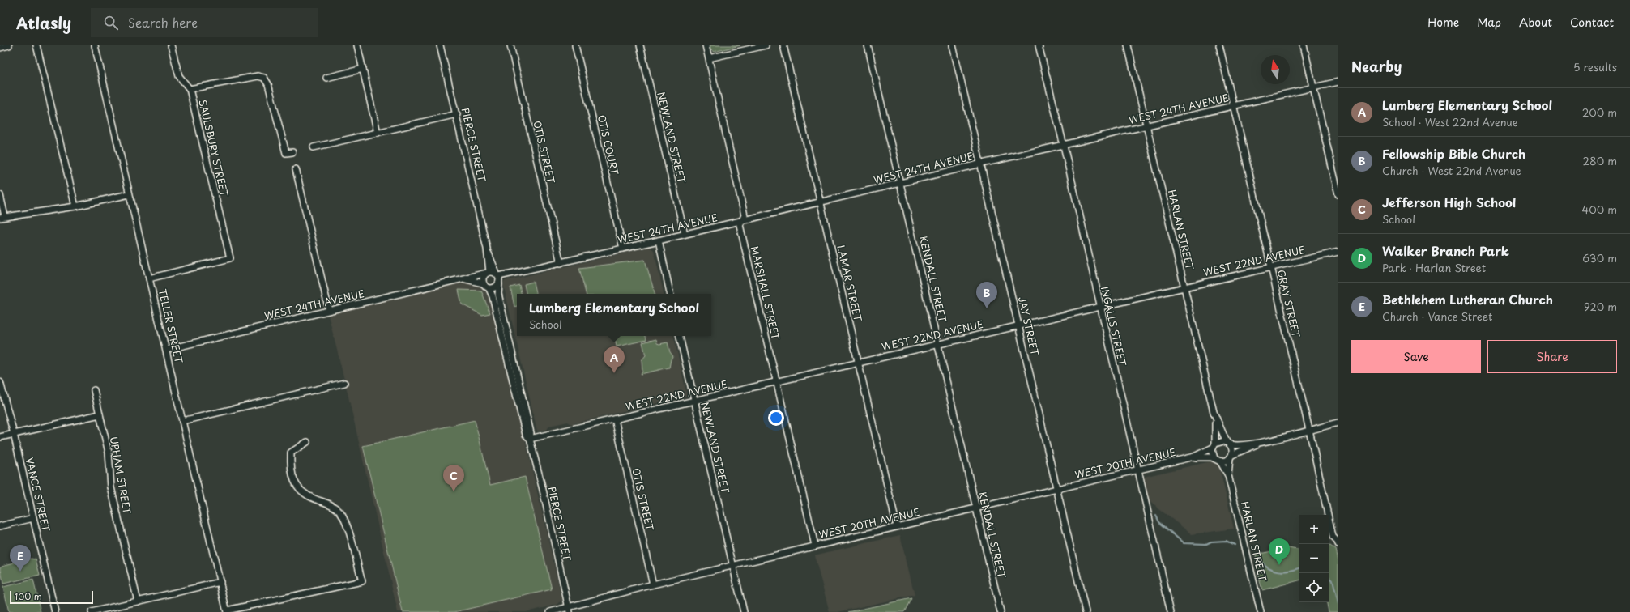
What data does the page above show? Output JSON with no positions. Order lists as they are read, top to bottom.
{
  "streets": {
    "street": [
      "WEST 24TH AVENUE",
      "NEWLAND STREET",
      "PIERCE STREET",
      "OTIS COURT",
      "SAULSBURY STREET",
      "OTIS STREET",
      "HARLAN STREET",
      "WEST 22ND AVENUE",
      "KENDALL STREET",
      "LAMAR STREET",
      "MARSHALL STREET",
      "GRAY STREET",
      "TELLER STREET",
      "JAY STREET",
      "INGALLS STREET",
      "WEST 20TH AVENUE",
      "UPHAM STREET",
      "VANCE STREET"
    ]
  },
  "crossings": [
    ["WEST 24TH AVENUE", "NEWLAND STREET"],
    ["WEST 24TH AVENUE", "PIERCE STREET"],
    ["WEST 24TH AVENUE", "OTIS COURT"],
    ["WEST 24TH AVENUE", "OTIS STREET"],
    ["WEST 24TH AVENUE", "HARLAN STREET"],
    ["WEST 24TH AVENUE", "KENDALL STREET"],
    ["WEST 24TH AVENUE", "LAMAR STREET"],
    ["WEST 24TH AVENUE", "MARSHALL STREET"],
    ["WEST 24TH AVENUE", "GRAY STREET"],
    ["WEST 24TH AVENUE", "TELLER STREET"],
    ["WEST 24TH AVENUE", "JAY STREET"],
    ["WEST 24TH AVENUE", "INGALLS STREET"],
    ["NEWLAND STREET", "WEST 22ND AVENUE"],
    ["NEWLAND STREET", "WEST 20TH AVENUE"],
    ["PIERCE STREET", "WEST 22ND AVENUE"],
    ["PIERCE STREET", "WEST 20TH AVENUE"],
    ["SAULSBURY STREET", "TELLER STREET"],
    ["OTIS STREET", "WEST 22ND AVENUE"],
    ["OTIS STREET", "WEST 20TH AVENUE"],
    ["HARLAN STREET", "WEST 22ND AVENUE"],
    ["HARLAN STREET", "WEST 20TH AVENUE"],
    ["WEST 22ND AVENUE", "KENDALL STREET"],
    ["WEST 22ND AVENUE", "LAMAR STREET"],
    ["WEST 22ND AVENUE", "MARSHALL STREET"],
    ["WEST 22ND AVENUE", "GRAY STREET"],
    ["WEST 22ND AVENUE", "JAY STREET"],
    ["WEST 22ND AVENUE", "INGALLS STREET"],
    ["KENDALL STREET", "WEST 20TH AVENUE"],
    ["LAMAR STREET", "WEST 20TH AVENUE"],
    ["MARSHALL STREET", "WEST 20TH AVENUE"],
    ["JAY STREET", "WEST 20TH AVENUE"],
    ["INGALLS STREET", "WEST 20TH AVENUE"]
  ],
  "scale_bar": "100 m",
  "north": "top",
  "page": {
    "header": "Atlasly",
    "search": "Search here",
    "nav": [
      "Home",
      "Map",
      "About",
      "Contact"
    ],
    "heading": ["Nearby", "5 results"],
    "list": [
      {
        "mark": "A",
        "name": "Lumberg Elementary School",
        "note": "School · West 22nd Avenue",
        "value": "200 m"
      },
      {
        "mark": "B",
        "name": "Fellowship Bible Church",
        "note": "Church · West 22nd Avenue",
        "value": "280 m"
      },
      {
        "mark": "C",
        "name": "Jefferson High School",
        "note": "School",
        "value": "400 m"
      },
      {
        "mark": "D",
        "name": "Walker Branch Park",
        "note": "Park · Harlan Street",
        "value": "630 m"
      },
      {
        "mark": "E",
        "name": "Bethlehem Lutheran Church",
        "note": "Church · Vance Street",
        "value": "920 m"
      }
    ],
    "pins": [
      "B",
      "A",
      "C",
      "D",
      "E"
    ],
    "popup": ["Lumberg Elementary School", "School"],
    "buttons": ["Save", "Share"],
    "map_buttons": ["+", "−"],
    "scale": "100 m"
  }
}
